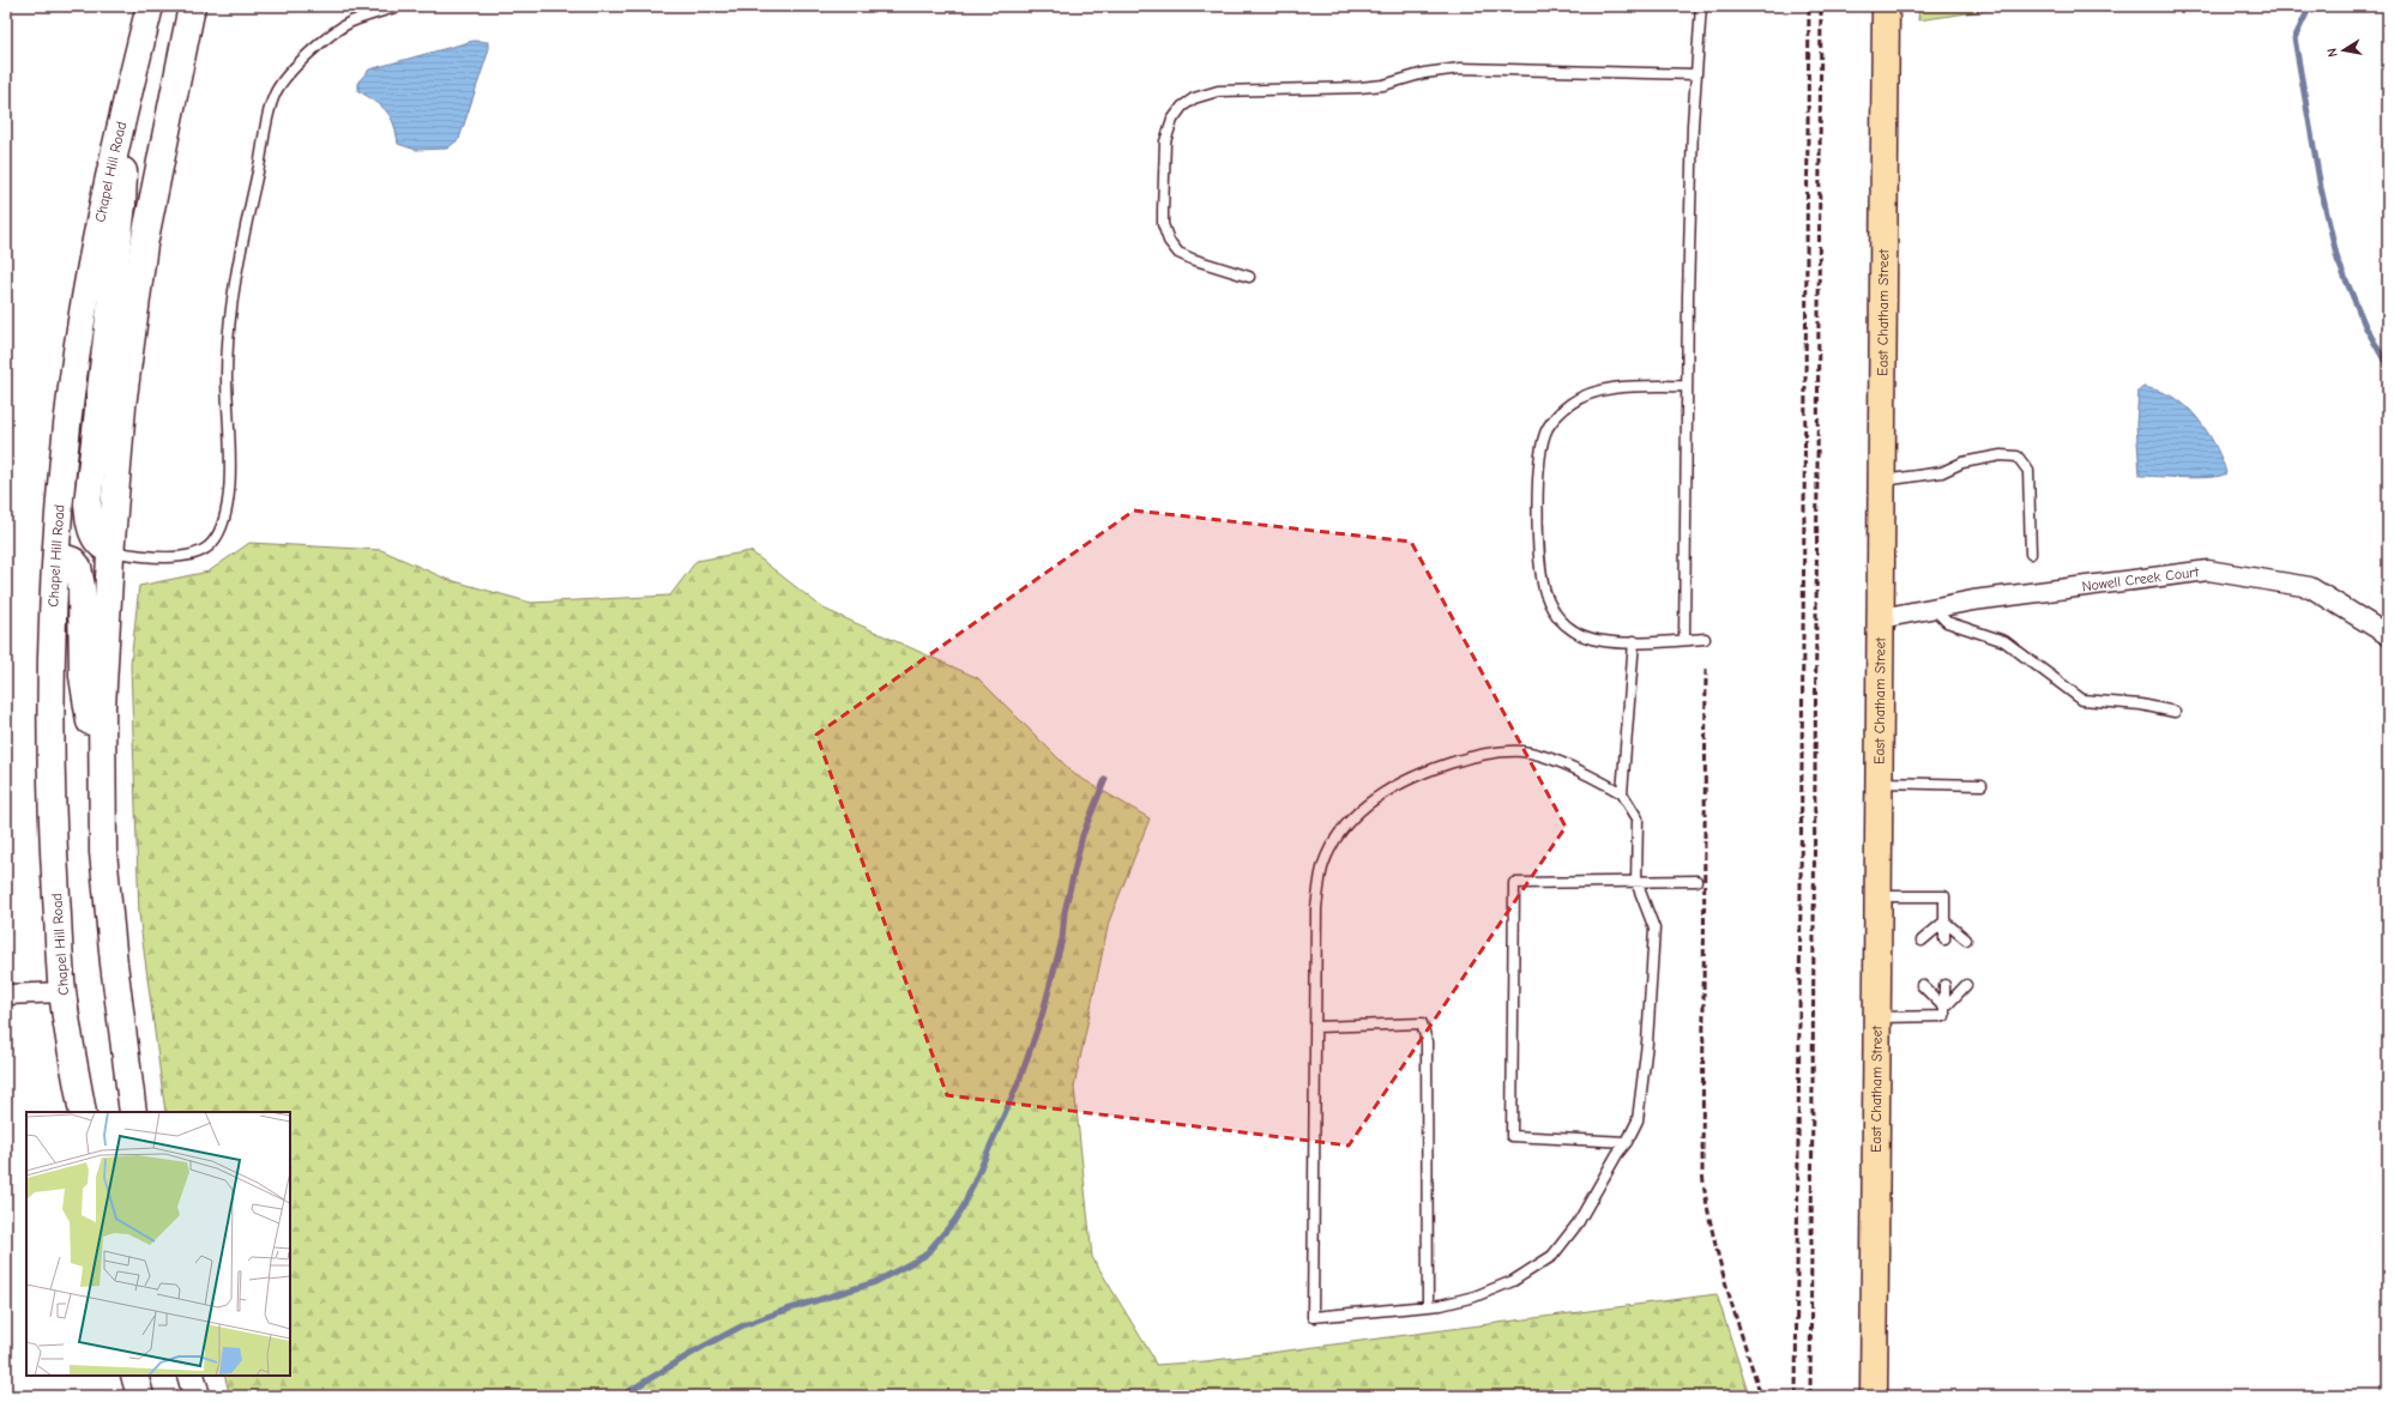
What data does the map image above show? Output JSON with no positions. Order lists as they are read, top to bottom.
{
  "streets": {
    "main road": ["Chapel Hill Road", "East Chatham Street"],
    "street": ["Nowell Creek Court"]
  },
  "crossings": [
    ["East Chatham Street", "Nowell Creek Court"]
  ],
  "north": "left"
}
